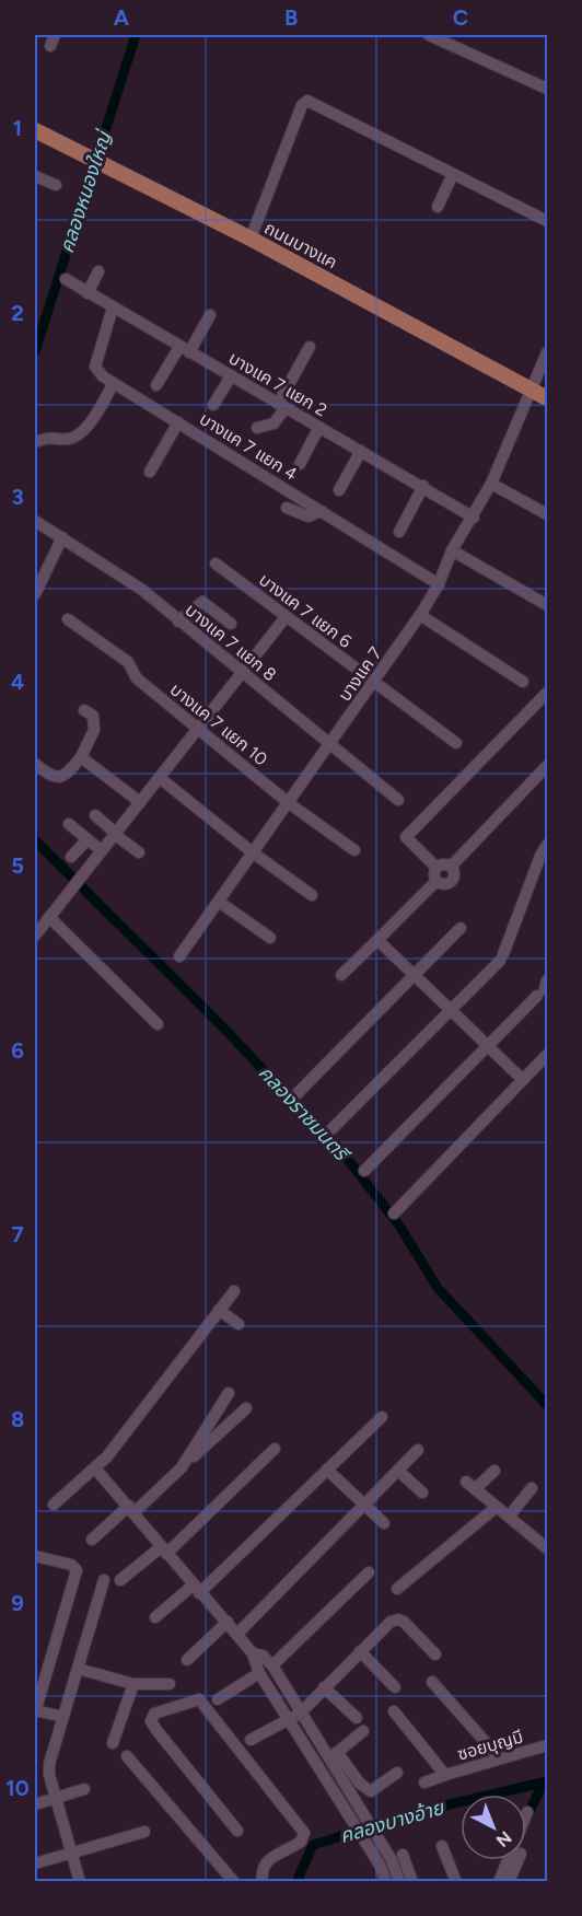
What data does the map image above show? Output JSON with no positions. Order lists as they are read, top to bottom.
{
  "streets": {
    "main road": ["ถนนบางแค"],
    "street": [
      "บางแค 7 แยก 2",
      "บางแค 7 แยก 4",
      "บางแค 7 แยก 6",
      "บางแค 7 แยก 8",
      "บางแค 7",
      "บางแค 7 แยก 10",
      "ซอยบุญมี"
    ]
  },
  "crossings": [
    ["ถนนบางแค", "บางแค 7"],
    ["บางแค 7 แยก 2", "บางแค 7 แยก 4"],
    ["บางแค 7 แยก 2", "บางแค 7"],
    ["บางแค 7 แยก 4", "บางแค 7"],
    ["บางแค 7 แยก 6", "บางแค 7"],
    ["บางแค 7 แยก 8", "บางแค 7"],
    ["บางแค 7", "บางแค 7 แยก 10"]
  ],
  "water": ["คลองหนองใหญ่", "คลองราชมนตรี", "คลองบางอ้าย"],
  "north": "bottom right",
  "grid": {
    "columns": ["A", "B", "C"],
    "rows": [
      "1",
      "2",
      "3",
      "4",
      "5",
      "6",
      "7",
      "8",
      "9",
      "10"
    ]
  }
}
